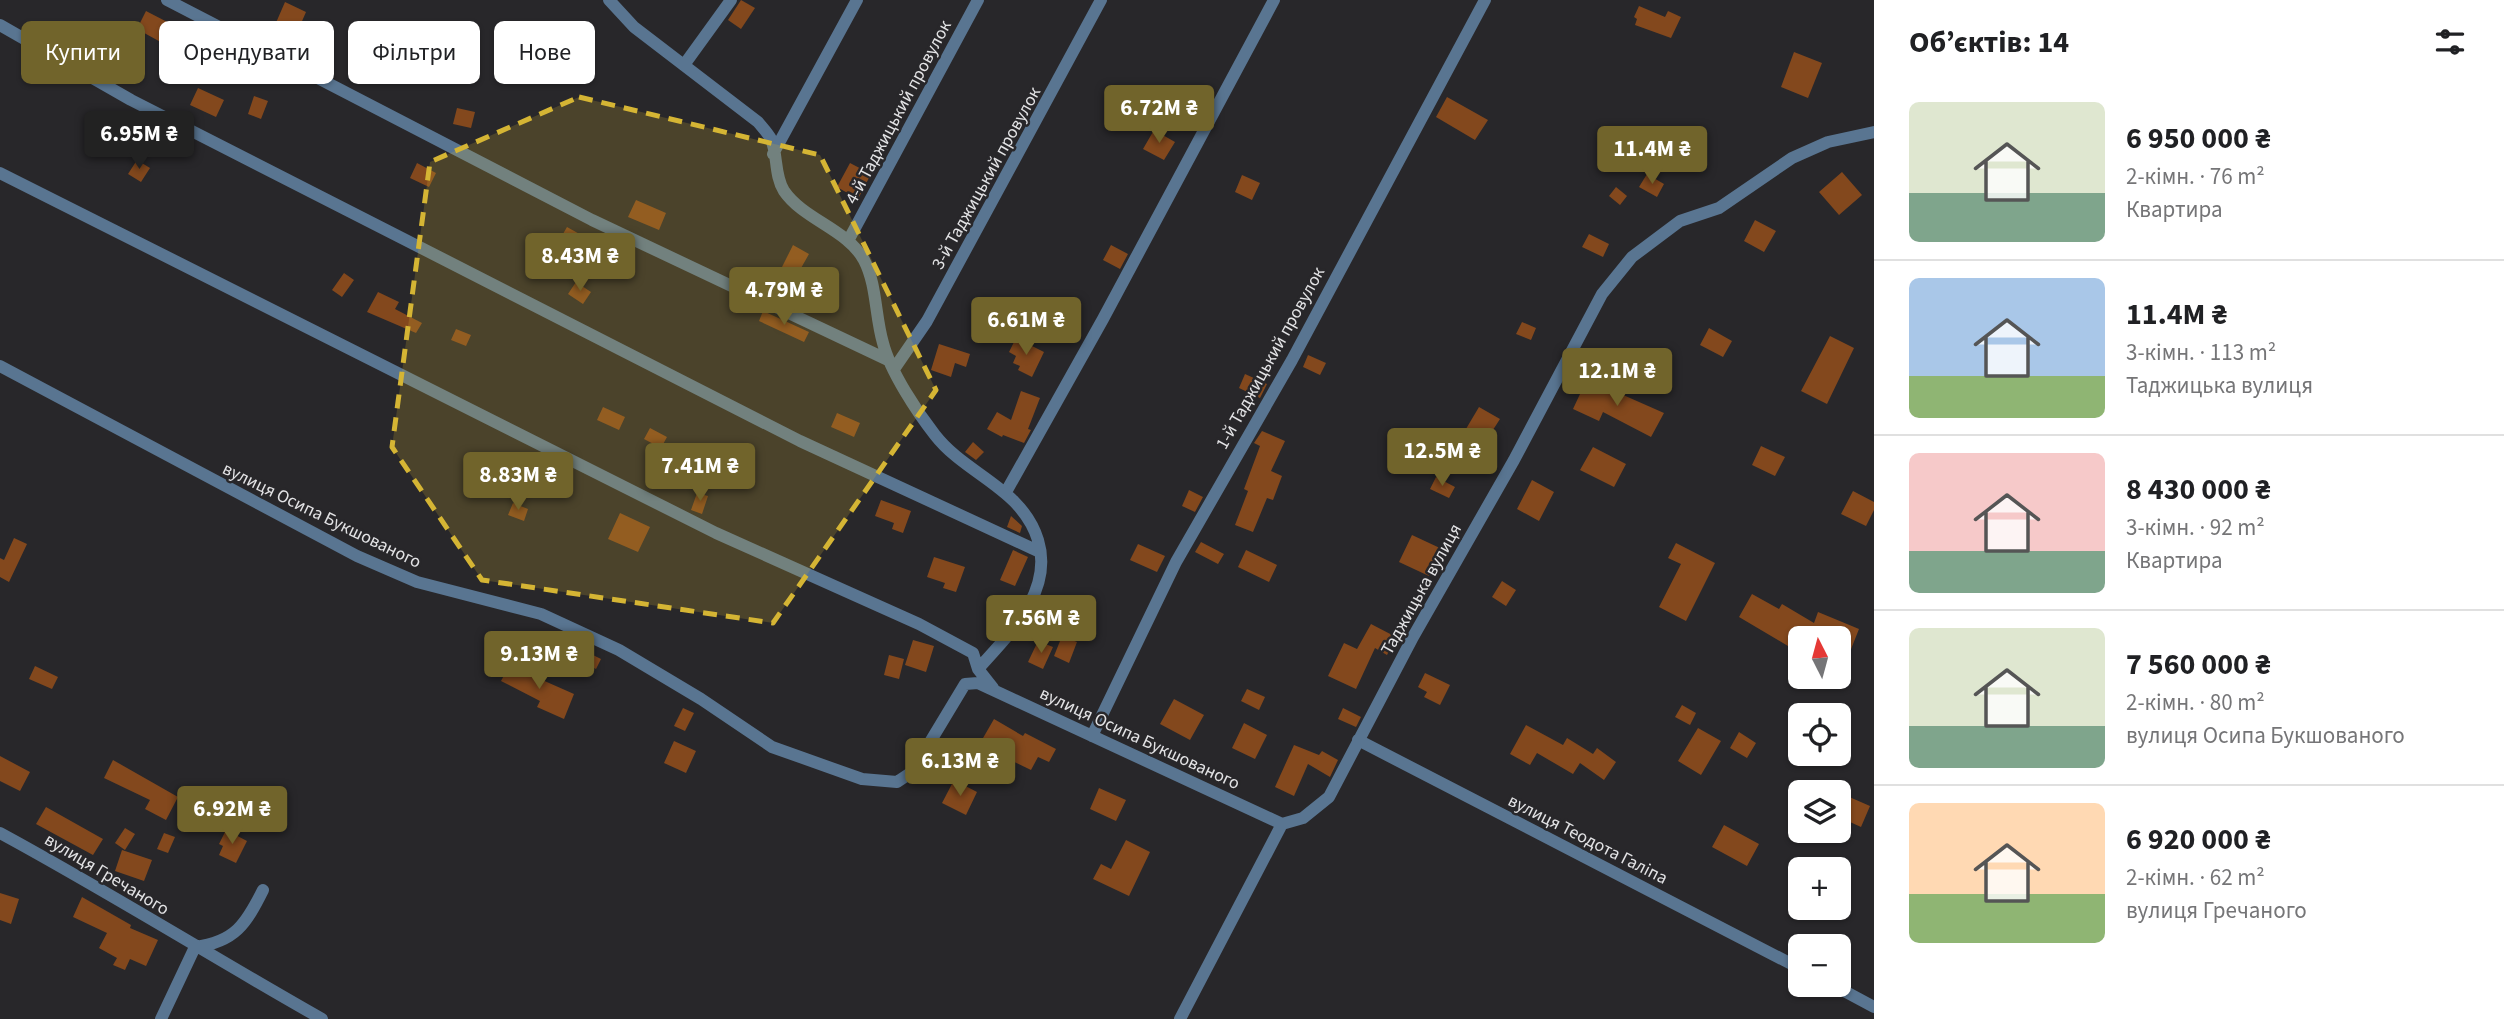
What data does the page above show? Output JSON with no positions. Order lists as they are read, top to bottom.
{
  "streets": {
    "street": [
      "4-й Таджицький провулок",
      "3-й Таджицький провулок",
      "1-й Таджицький провулок",
      "вулиця Осипа Букшованого",
      "Таджицька вулиця",
      "вулиця Теодота Галіпа",
      "вулиця Гречаного"
    ]
  },
  "crossings": [
    ["1-й Таджицький провулок", "вулиця Осипа Букшованого"],
    ["вулиця Осипа Букшованого", "Таджицька вулиця"],
    ["Таджицька вулиця", "вулиця Теодота Галіпа"]
  ],
  "north": "top",
  "page": {
    "heading": "Об’єктів: 14",
    "chip": [
      "Купити",
      "Орендувати",
      "Фільтри",
      "Нове"
    ],
    "list": [
      {
        "name": "6 950 000 ₴",
        "note": "2-кімн. · 76 m² · Квартира"
      },
      {
        "name": "11.4M ₴",
        "note": "3-кімн. · 113 m² · Таджицька вулиця"
      },
      {
        "name": "8 430 000 ₴",
        "note": "3-кімн. · 92 m² · Квартира"
      },
      {
        "name": "7 560 000 ₴",
        "note": "2-кімн. · 80 m² · вулиця Осипа Букшованого"
      },
      {
        "name": "6 920 000 ₴",
        "note": "2-кімн. · 62 m² · вулиця Гречаного"
      }
    ],
    "price": [
      "6.72M ₴",
      "6.95M ₴",
      "11.4M ₴",
      "8.43M ₴",
      "4.79M ₴",
      "6.61M ₴",
      "12.1M ₴",
      "12.5M ₴",
      "7.41M ₴",
      "8.83M ₴",
      "7.56M ₴",
      "9.13M ₴",
      "6.13M ₴",
      "6.92M ₴"
    ],
    "map_buttons": ["+", "−"]
  }
}
